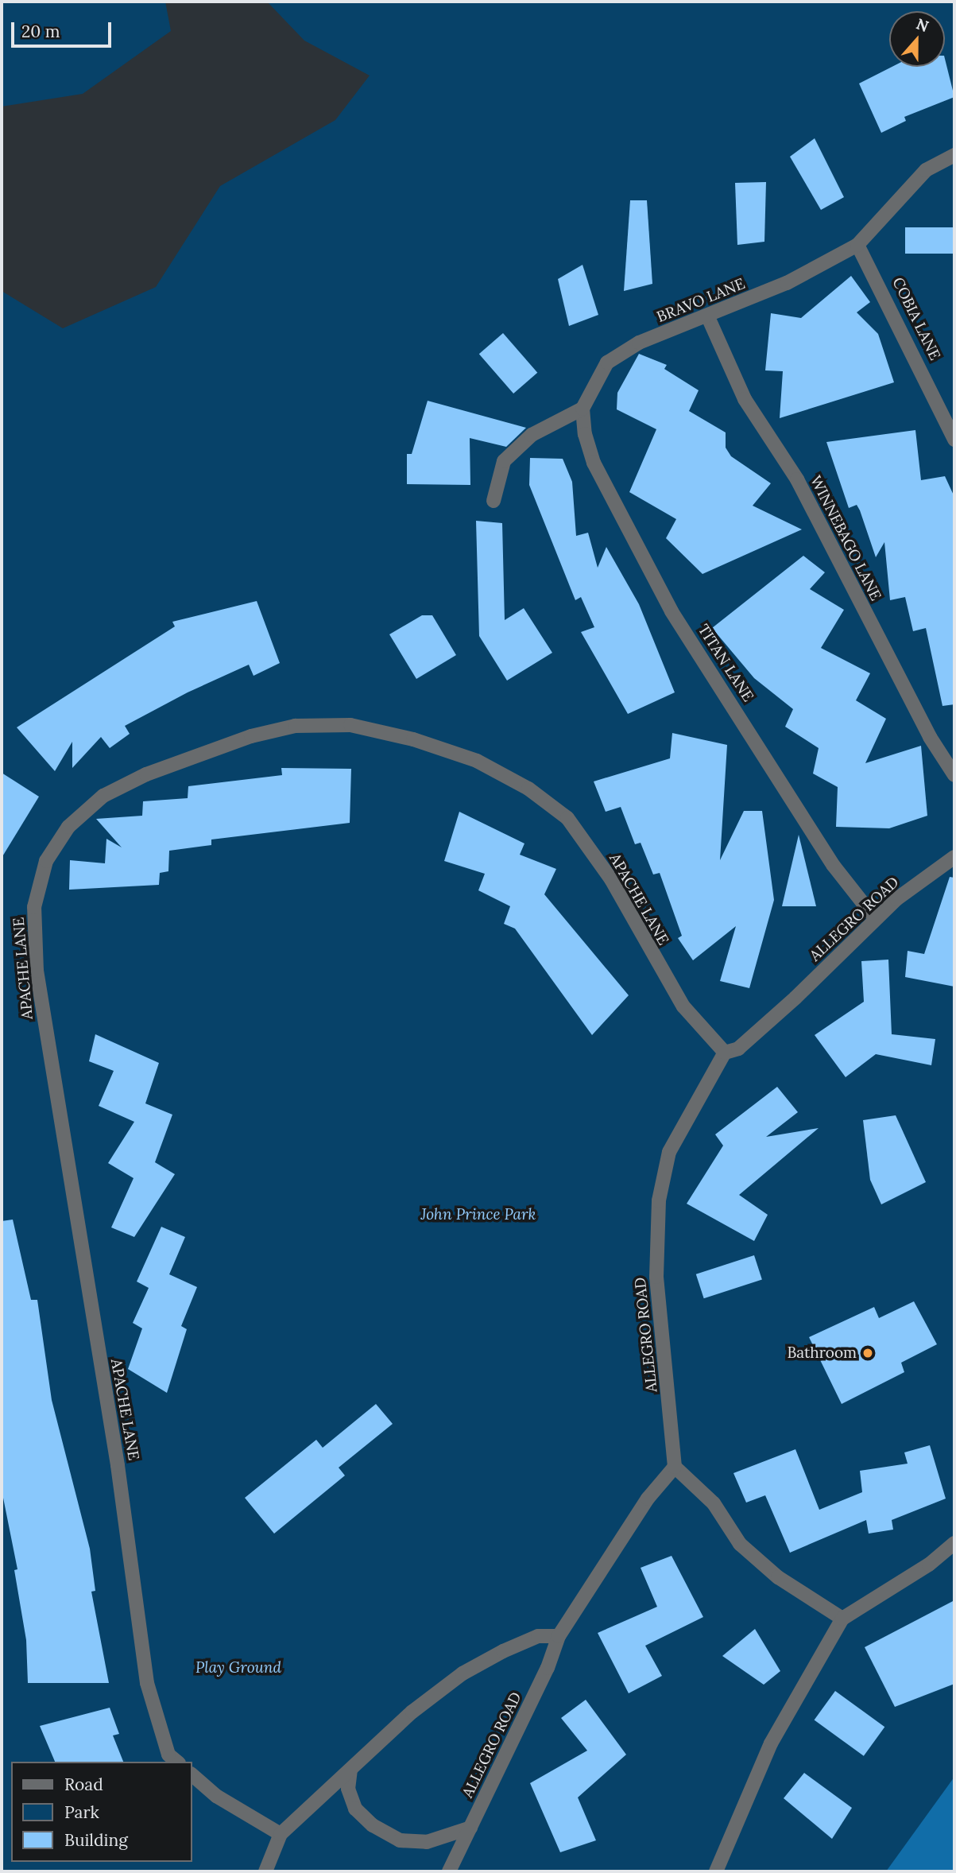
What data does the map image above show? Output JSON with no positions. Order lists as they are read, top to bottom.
{
  "streets": {
    "street": [
      "BRAVO LANE",
      "COBIA LANE",
      "WINNEBAGO LANE",
      "TITAN LANE",
      "APACHE LANE",
      "ALLEGRO ROAD"
    ]
  },
  "crossings": [
    ["BRAVO LANE", "COBIA LANE"],
    ["BRAVO LANE", "WINNEBAGO LANE"],
    ["BRAVO LANE", "TITAN LANE"],
    ["TITAN LANE", "ALLEGRO ROAD"],
    ["APACHE LANE", "ALLEGRO ROAD"]
  ],
  "parks": ["John Prince Park", "Play Ground"],
  "places": ["Bathroom"],
  "legend": ["Road", "Park", "Building"],
  "scale_bar": "20 m",
  "north": "top"
}
